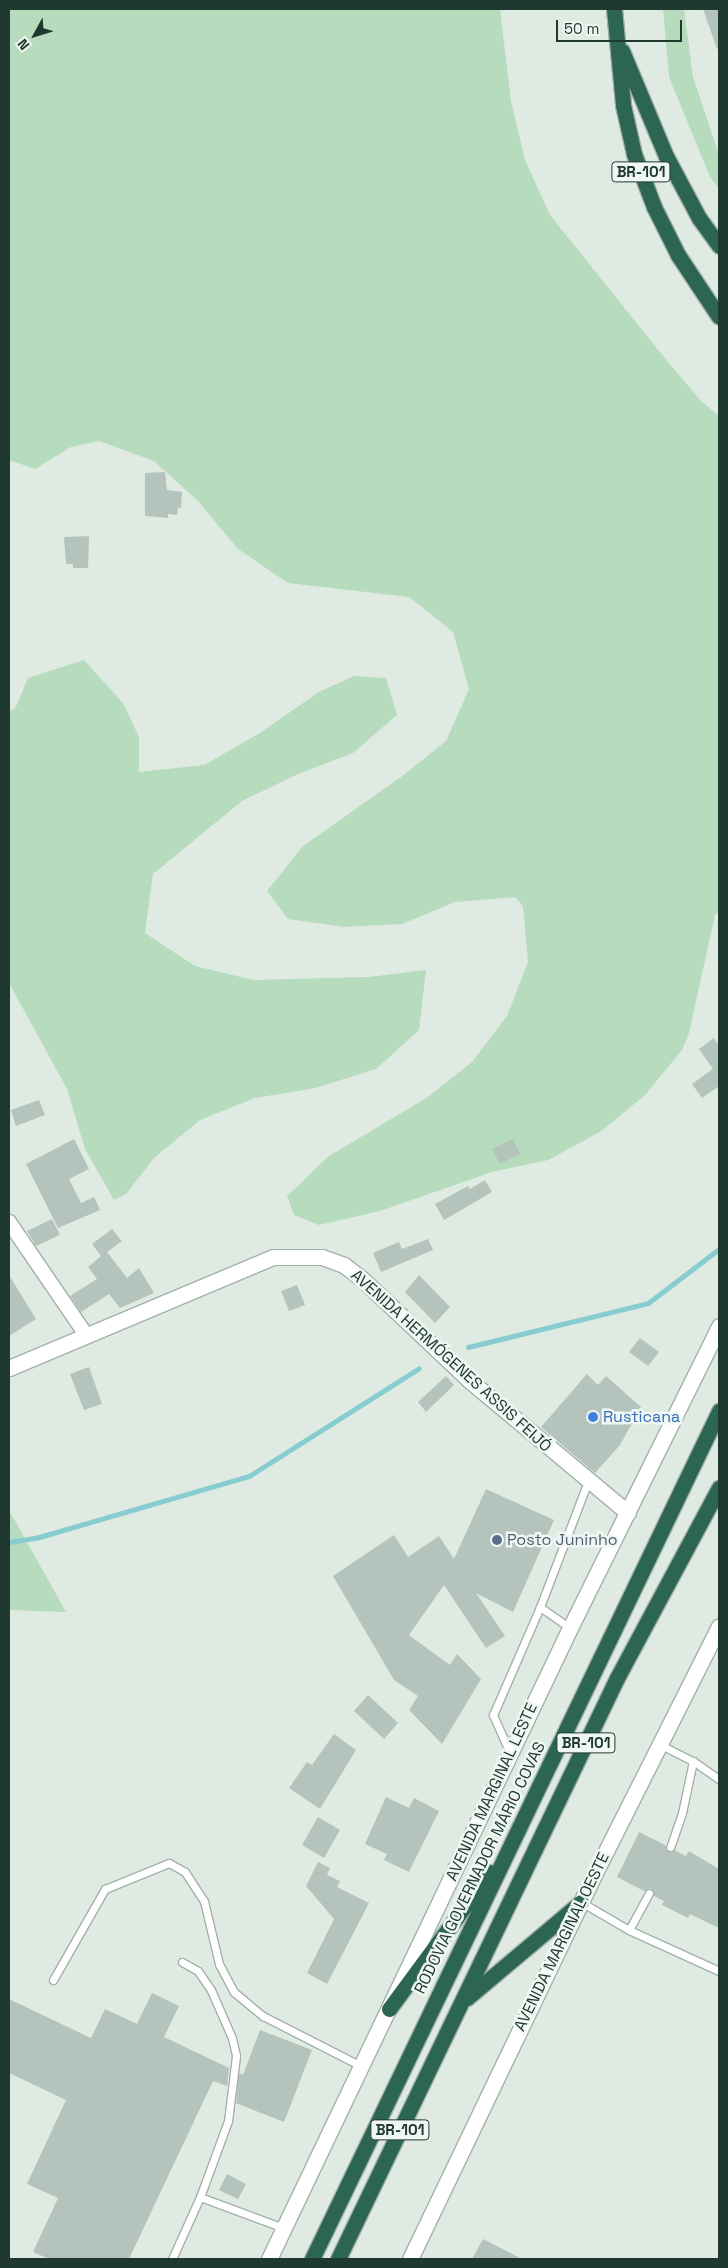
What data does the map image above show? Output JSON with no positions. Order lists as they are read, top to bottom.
{
  "streets": {
    "highway": ["BR-101", "RODOVIA GOVERNADOR MÁRIO COVAS"],
    "main road": ["AVENIDA HERMÓGENES ASSIS FEIJÓ", "AVENIDA MARGINAL LESTE", "AVENIDA MARGINAL OESTE"]
  },
  "crossings": [
    ["AVENIDA HERMÓGENES ASSIS FEIJÓ", "AVENIDA MARGINAL LESTE"]
  ],
  "places": ["Rusticana", "Posto Juninho"],
  "scale_bar": "50 m",
  "north": "bottom left"
}
